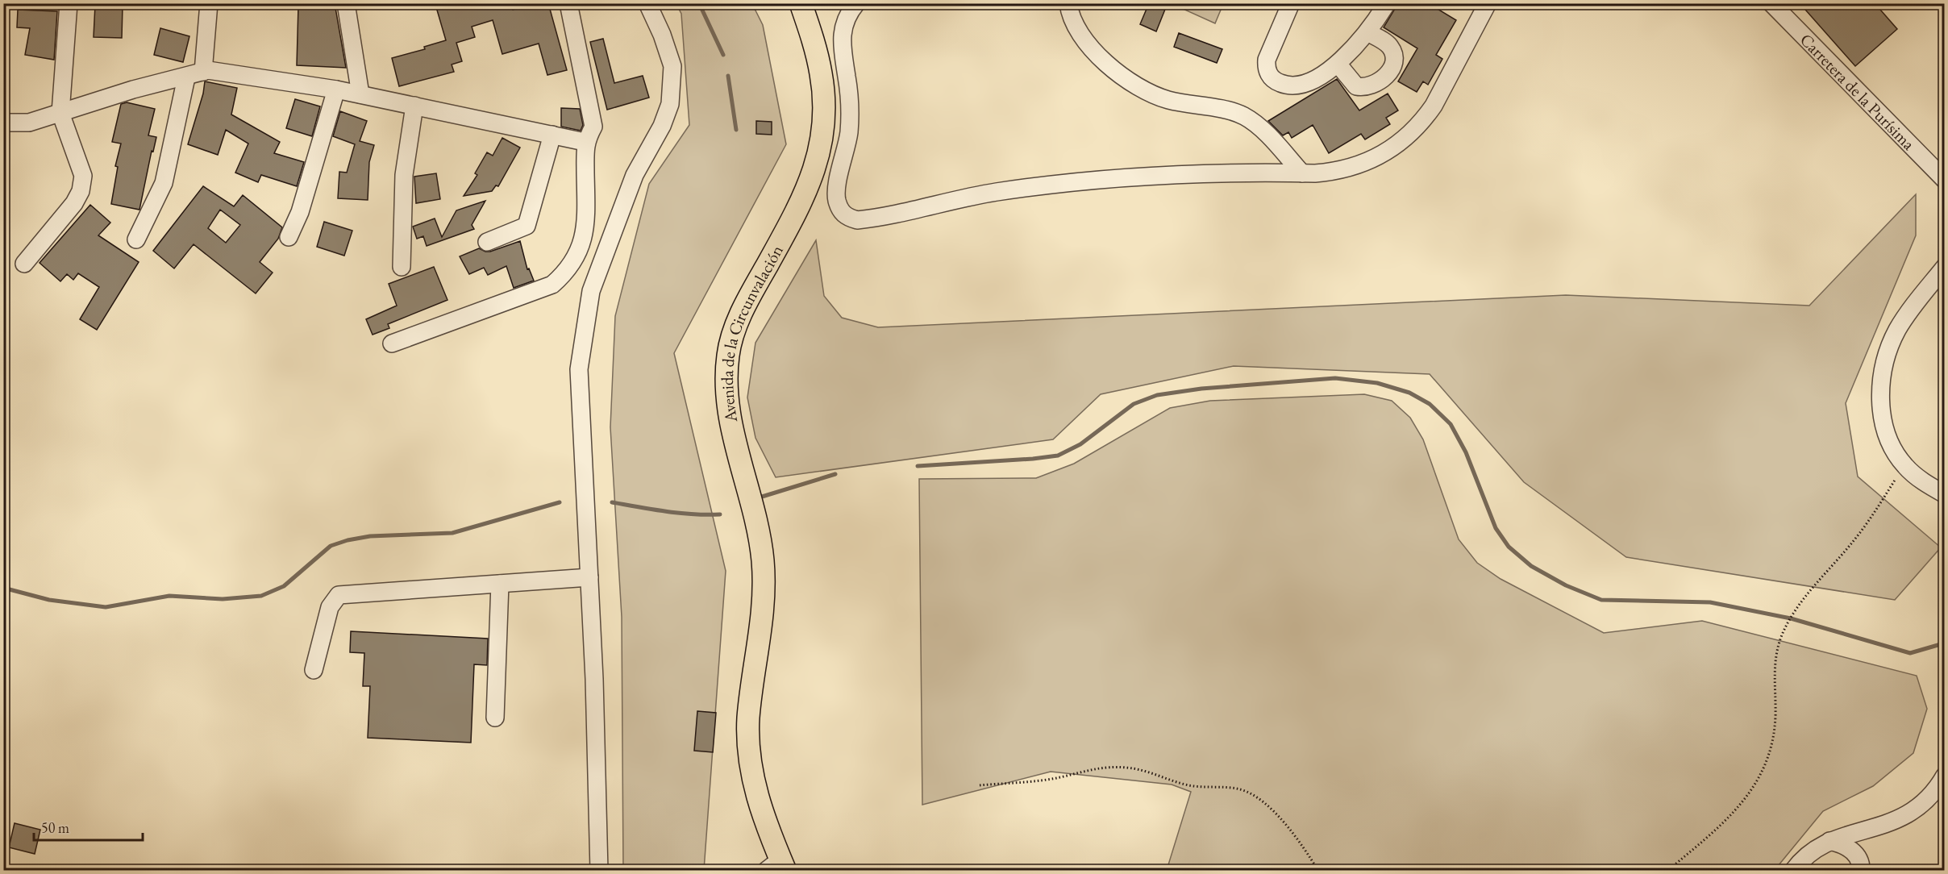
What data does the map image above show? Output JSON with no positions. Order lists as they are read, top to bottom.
{
  "streets": {
    "main road": ["Avenida de la Circunvalación"],
    "street": ["Carretera de la Purísima"]
  },
  "scale_bar": "50 m"
}
